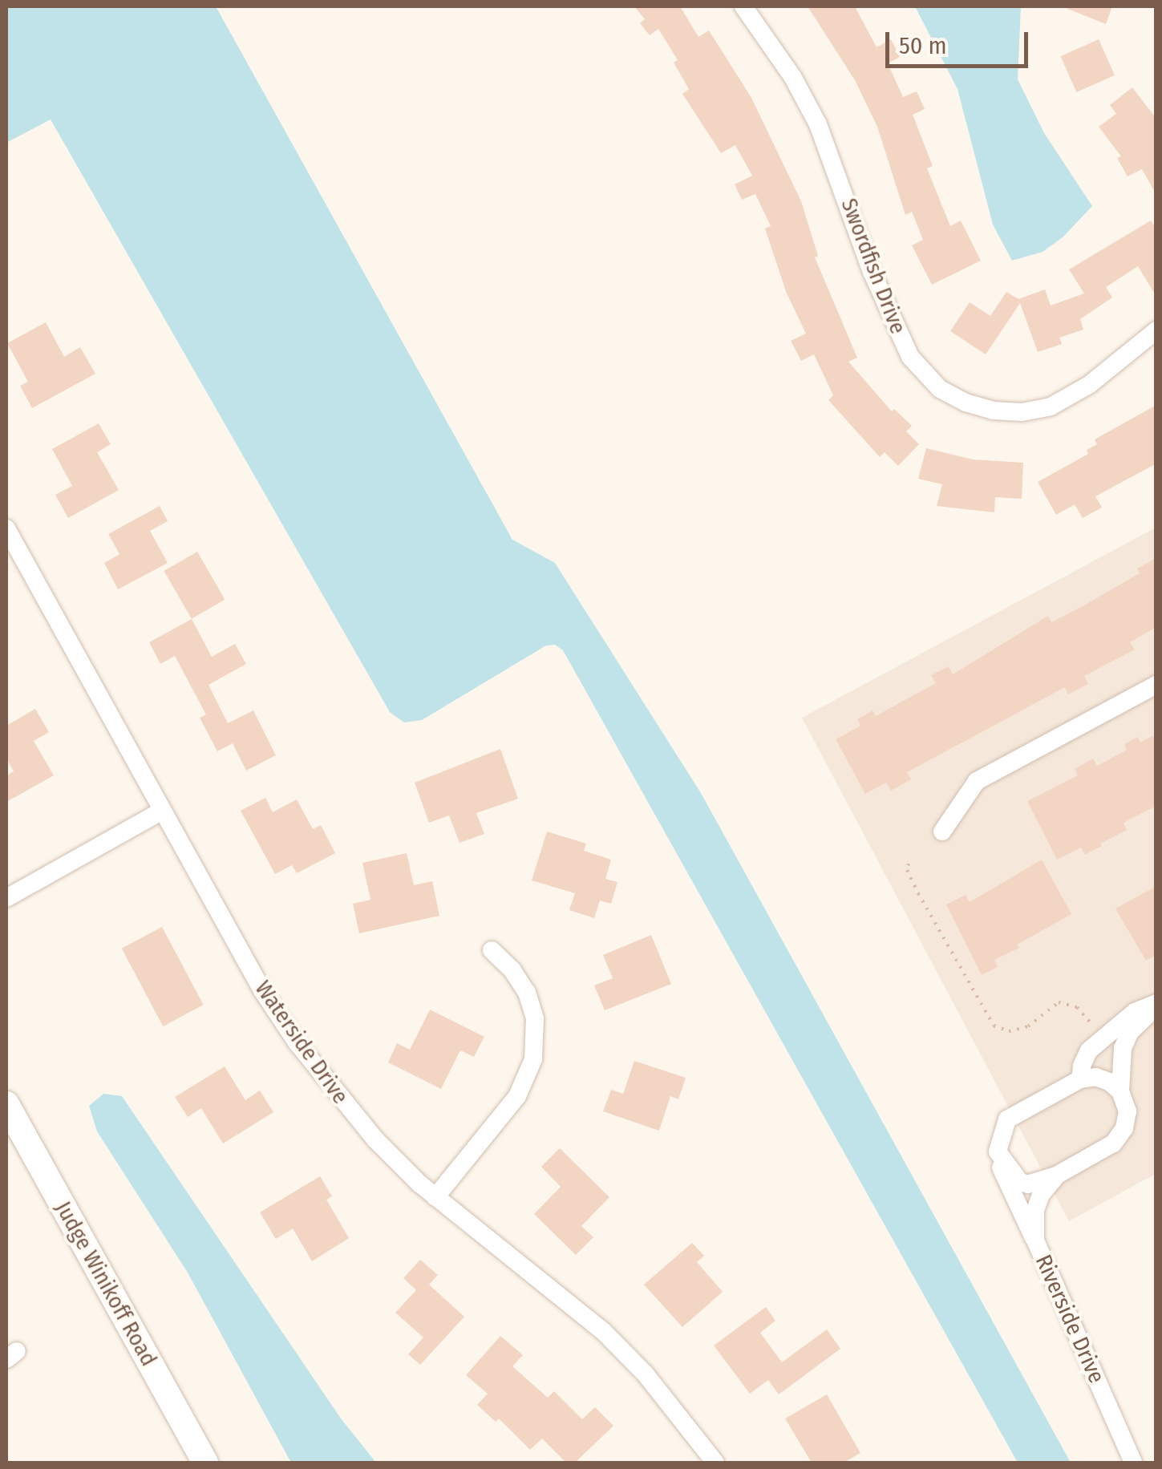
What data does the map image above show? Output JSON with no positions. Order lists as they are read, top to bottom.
{
  "streets": {
    "street": [
      "Swordfish Drive",
      "Waterside Drive",
      "Judge Winikoff Road",
      "Riverside Drive"
    ]
  },
  "scale_bar": "50 m"
}
